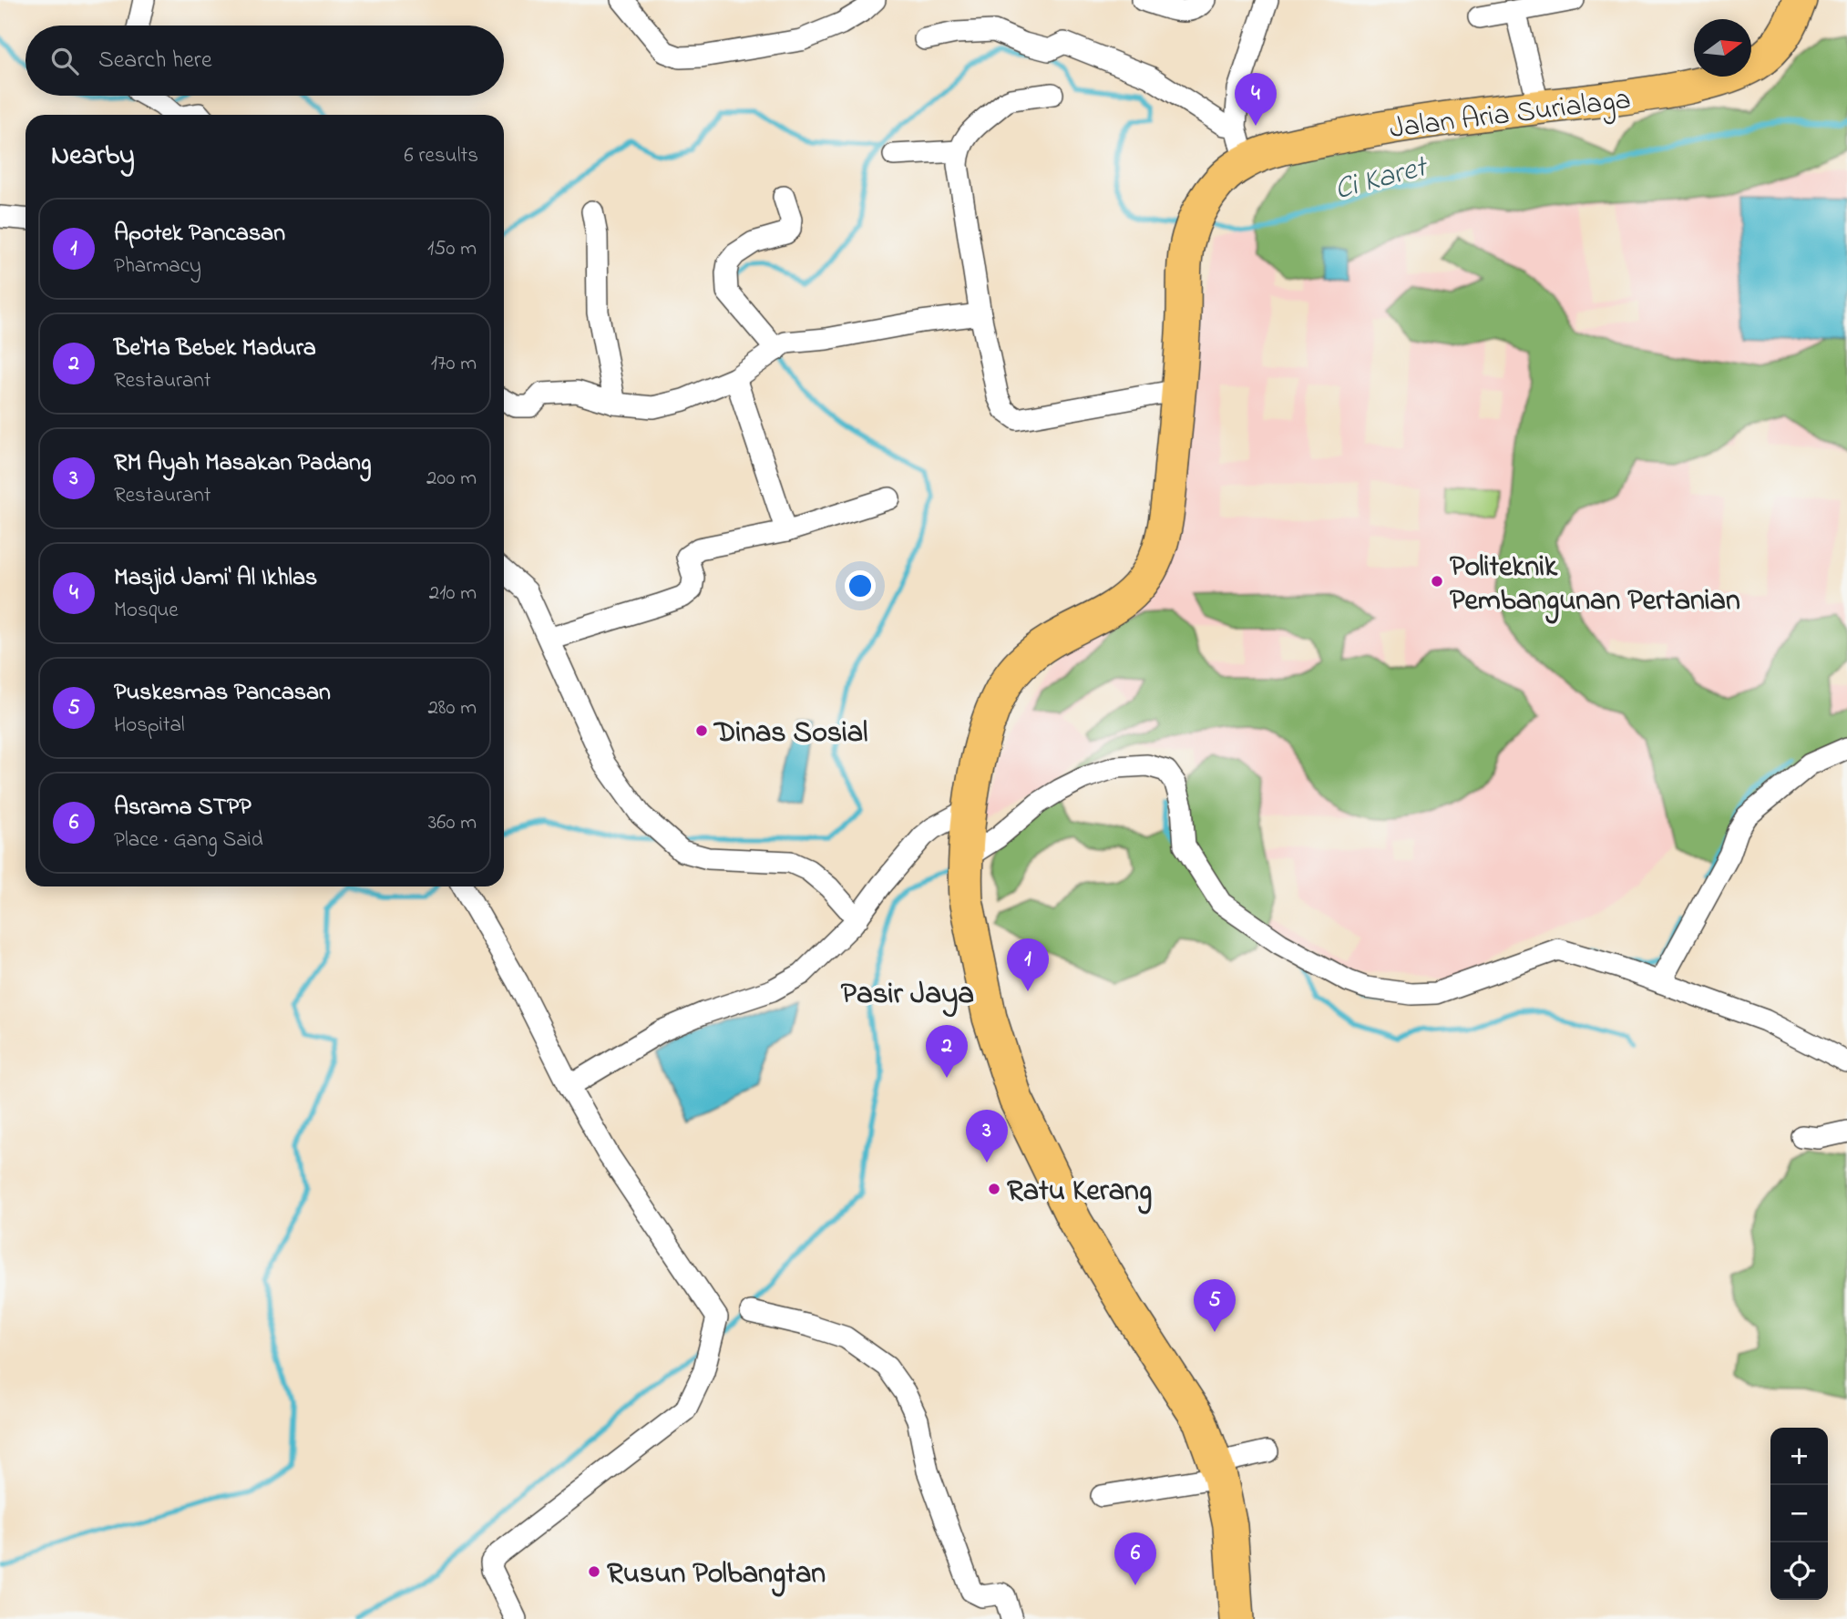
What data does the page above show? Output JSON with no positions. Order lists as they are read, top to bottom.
{
  "streets": {
    "main road": ["Jalan Aria Surialaga"]
  },
  "districts": ["Pasir Jaya"],
  "water": ["Ci Karet"],
  "places": [
    "Politeknik Pembangunan Pertanian",
    "Dinas Sosial",
    "Ratu Kerang",
    "Rusun Polbangtan"
  ],
  "north": "right",
  "page": {
    "search": "Search here",
    "pins": [
      "4",
      "1",
      "2",
      "3",
      "5",
      "6"
    ],
    "heading": ["Nearby", "6 results"],
    "list": [
      {
        "mark": "1",
        "name": "Apotek Pancasan",
        "note": "Pharmacy",
        "value": "150 m"
      },
      {
        "mark": "2",
        "name": "Be'Ma Bebek Madura",
        "note": "Restaurant",
        "value": "170 m"
      },
      {
        "mark": "3",
        "name": "RM Ayah Masakan Padang",
        "note": "Restaurant",
        "value": "200 m"
      },
      {
        "mark": "4",
        "name": "Masjid Jami' Al Ikhlas",
        "note": "Mosque",
        "value": "210 m"
      },
      {
        "mark": "5",
        "name": "Puskesmas Pancasan",
        "note": "Hospital",
        "value": "280 m"
      },
      {
        "mark": "6",
        "name": "Asrama STPP",
        "note": "Place · Gang Said",
        "value": "360 m"
      }
    ],
    "map_buttons": ["+", "−"]
  }
}
